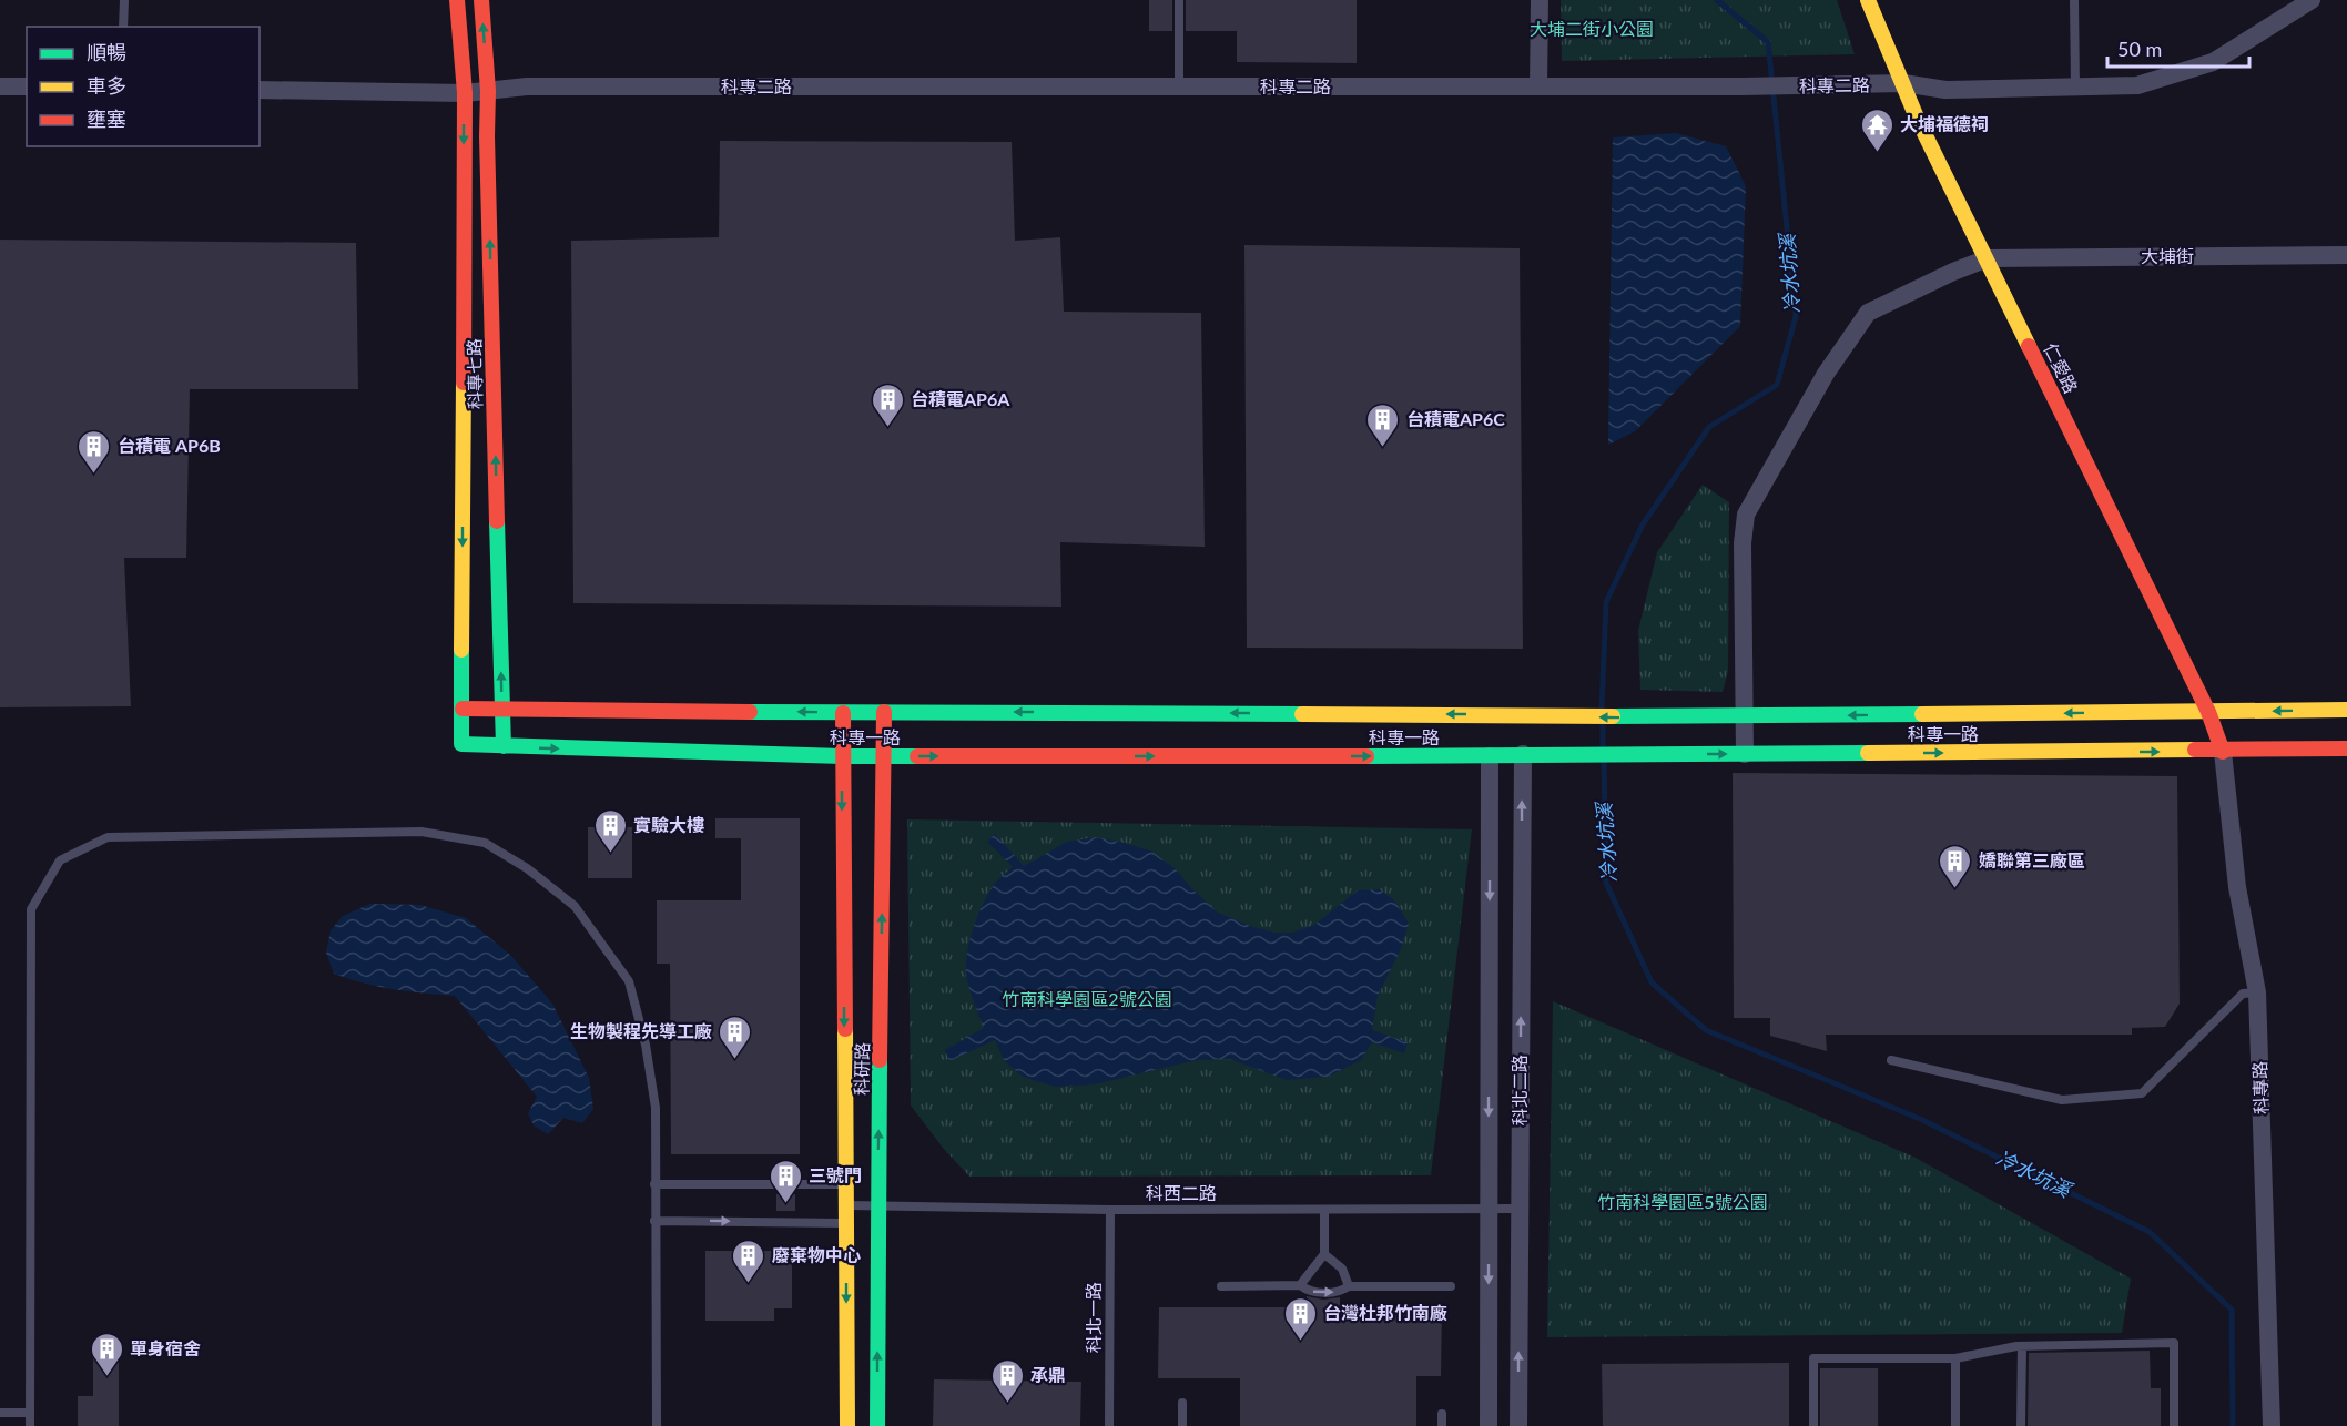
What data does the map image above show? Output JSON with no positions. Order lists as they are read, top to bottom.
{
  "streets": {
    "street": [
      "科專二路",
      "大埔街",
      "仁愛路",
      "科專七路",
      "科專一路",
      "科研路",
      "科專路",
      "科北二路"
    ],
    "lane": ["科西二路", "科北一路"]
  },
  "crossings": [
    ["科專二路", "仁愛路"],
    ["科專二路", "科專七路"],
    ["大埔街", "仁愛路"],
    ["仁愛路", "科專一路"],
    ["仁愛路", "科專路"],
    ["科專七路", "科專一路"],
    ["科專一路", "科研路"],
    ["科專一路", "科專路"],
    ["科專一路", "科北二路"],
    ["科研路", "科西二路"],
    ["科北二路", "科西二路"],
    ["科西二路", "科北一路"]
  ],
  "water": ["冷水坑溪"],
  "parks": ["大埔二街小公園", "竹南科學園區2號公園", "竹南科學園區5號公園"],
  "places": {
    "temple": ["大埔福德祠"],
    "building": [
      "台積電AP6A",
      "台積電AP6C",
      "台積電 AP6B",
      "實驗大樓",
      "嬌聯第三廠區",
      "生物製程先導工廠",
      "三號門",
      "廢棄物中心",
      "台灣杜邦竹南廠",
      "單身宿舍",
      "承鼎"
    ]
  },
  "legend": ["順暢", "車多", "壅塞"],
  "scale_bar": "50 m"
}
